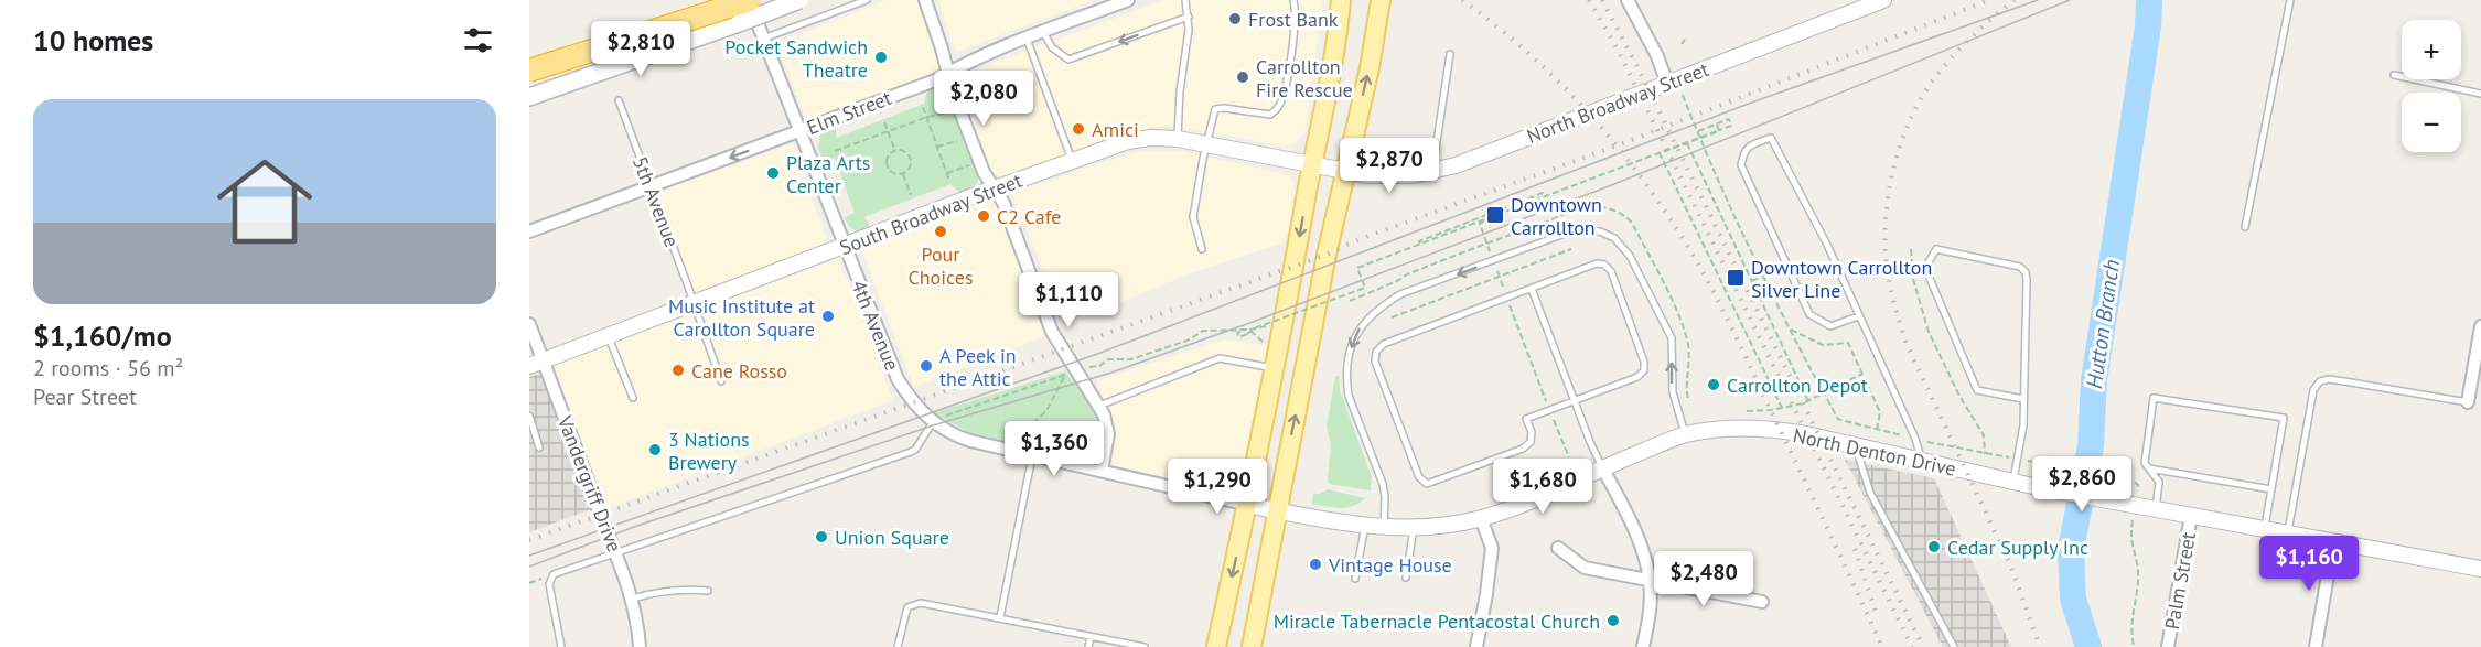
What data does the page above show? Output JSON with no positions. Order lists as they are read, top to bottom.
{
  "streets": {
    "street": [
      "North Broadway Street",
      "Elm Street",
      "South Broadway Street",
      "4th Avenue",
      "North Denton Drive",
      "Vandergriff Drive",
      "Palm Street"
    ],
    "lane": ["5th Avenue"]
  },
  "crossings": [
    ["North Broadway Street", "South Broadway Street"],
    ["Elm Street", "5th Avenue"],
    ["Elm Street", "4th Avenue"],
    ["5th Avenue", "South Broadway Street"],
    ["South Broadway Street", "4th Avenue"],
    ["South Broadway Street", "Vandergriff Drive"],
    ["North Denton Drive", "Palm Street"]
  ],
  "water": ["Hutton Branch"],
  "places": {
    "other": [
      "Frost Bank",
      "Pocket Sandwich Theatre",
      "Carrollton Fire Rescue",
      "Amici",
      "Plaza Arts Center",
      "C2 Cafe",
      "Pour Choices",
      "Music Institute at Carollton Square",
      "A Peek in the Attic",
      "Cane Rosso",
      "Carrollton Depot",
      "3 Nations Brewery",
      "Union Square",
      "Cedar Supply Inc",
      "Vintage House",
      "Miracle Tabernacle Pentacostal Church"
    ],
    "transit": ["Downtown Carrollton", "Downtown Carrollton Silver Line"]
  },
  "page": {
    "heading": "10 homes",
    "map_buttons": ["+", "−"],
    "price": [
      "$2,810",
      "$2,080",
      "$2,870",
      "$1,110",
      "$1,360",
      "$2,860",
      "$1,290",
      "$1,680",
      "$1,160",
      "$2,480"
    ],
    "list": [
      {
        "name": "$1,160/mo",
        "note": "2 rooms · 56 m² · Pear Street"
      }
    ]
  }
}
